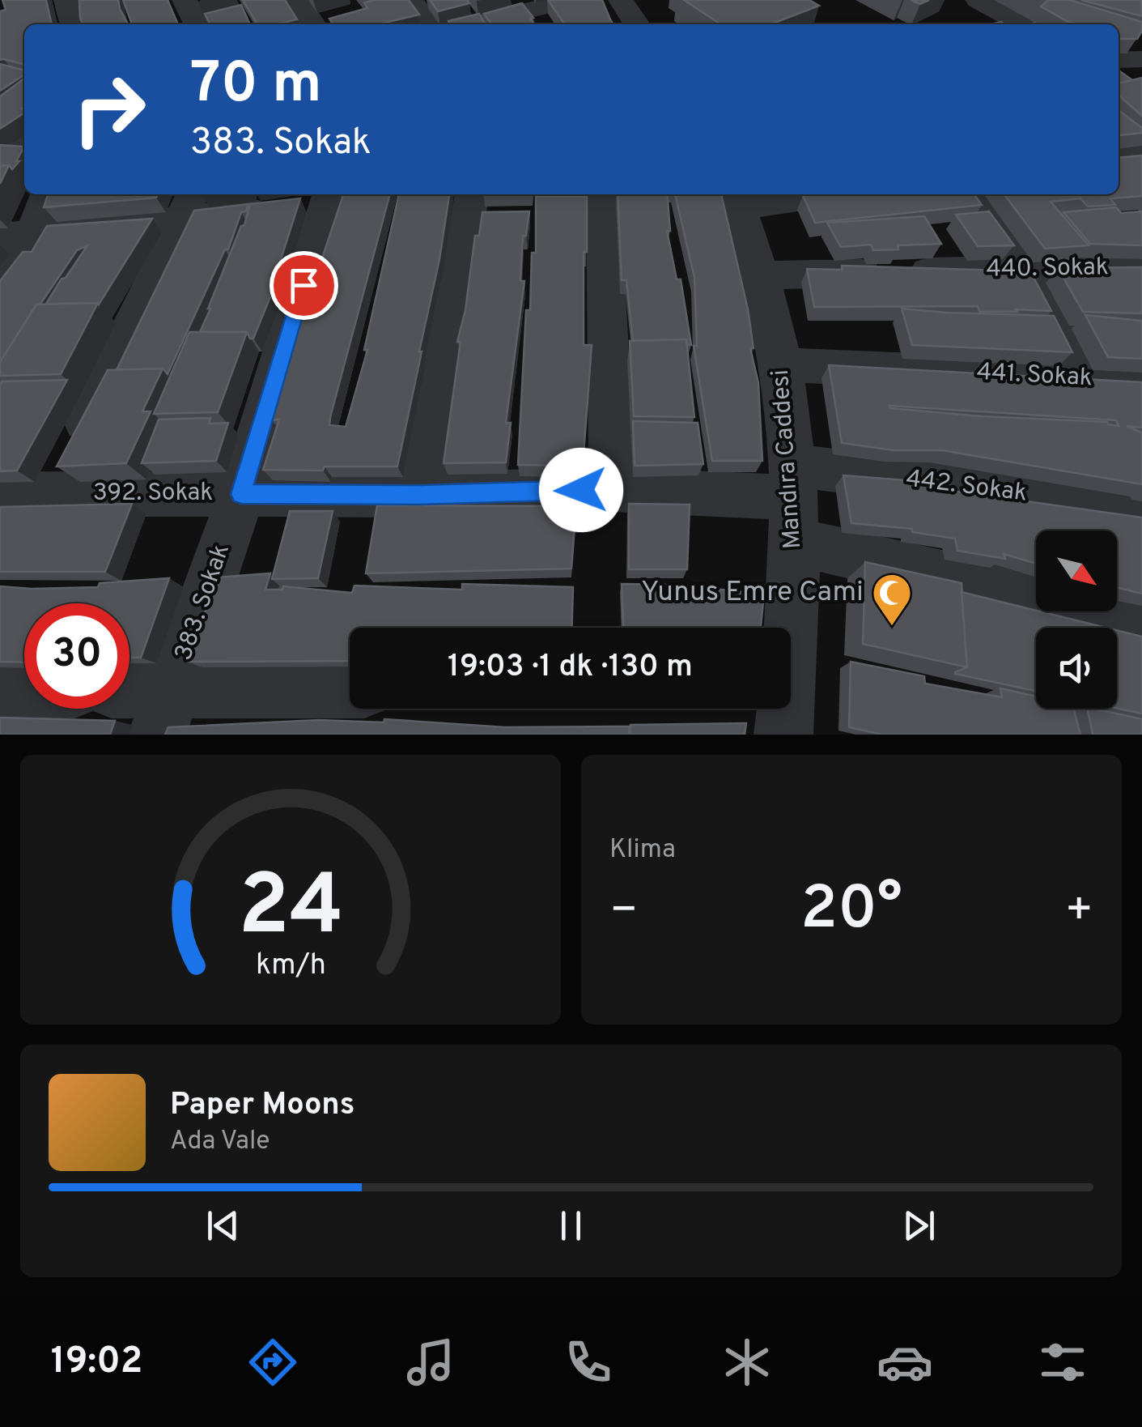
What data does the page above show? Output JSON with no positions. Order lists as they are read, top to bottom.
{
  "streets": {
    "street": [
      "440. Sokak",
      "441. Sokak",
      "Mandıra Caddesi",
      "442. Sokak",
      "392. Sokak",
      "383. Sokak"
    ]
  },
  "crossings": [
    ["440. Sokak", "Mandıra Caddesi"],
    ["441. Sokak", "Mandıra Caddesi"],
    ["Mandıra Caddesi", "442. Sokak"],
    ["Mandıra Caddesi", "392. Sokak"],
    ["442. Sokak", "392. Sokak"],
    ["392. Sokak", "383. Sokak"]
  ],
  "places": {
    "mosque": ["Yunus Emre Cami"]
  },
  "north": "bottom right",
  "page": {
    "turn": ["70 m", "383. Sokak"],
    "limit": "30",
    "trip": "19:03 · 1 dk · 130 m",
    "tile": "Klima",
    "heat": ["−", "20°", "+"],
    "song": ["Paper Moons", "Ada Vale"],
    "tabs": "19:02",
    "gauge": ["24", "km/h"]
  }
}
